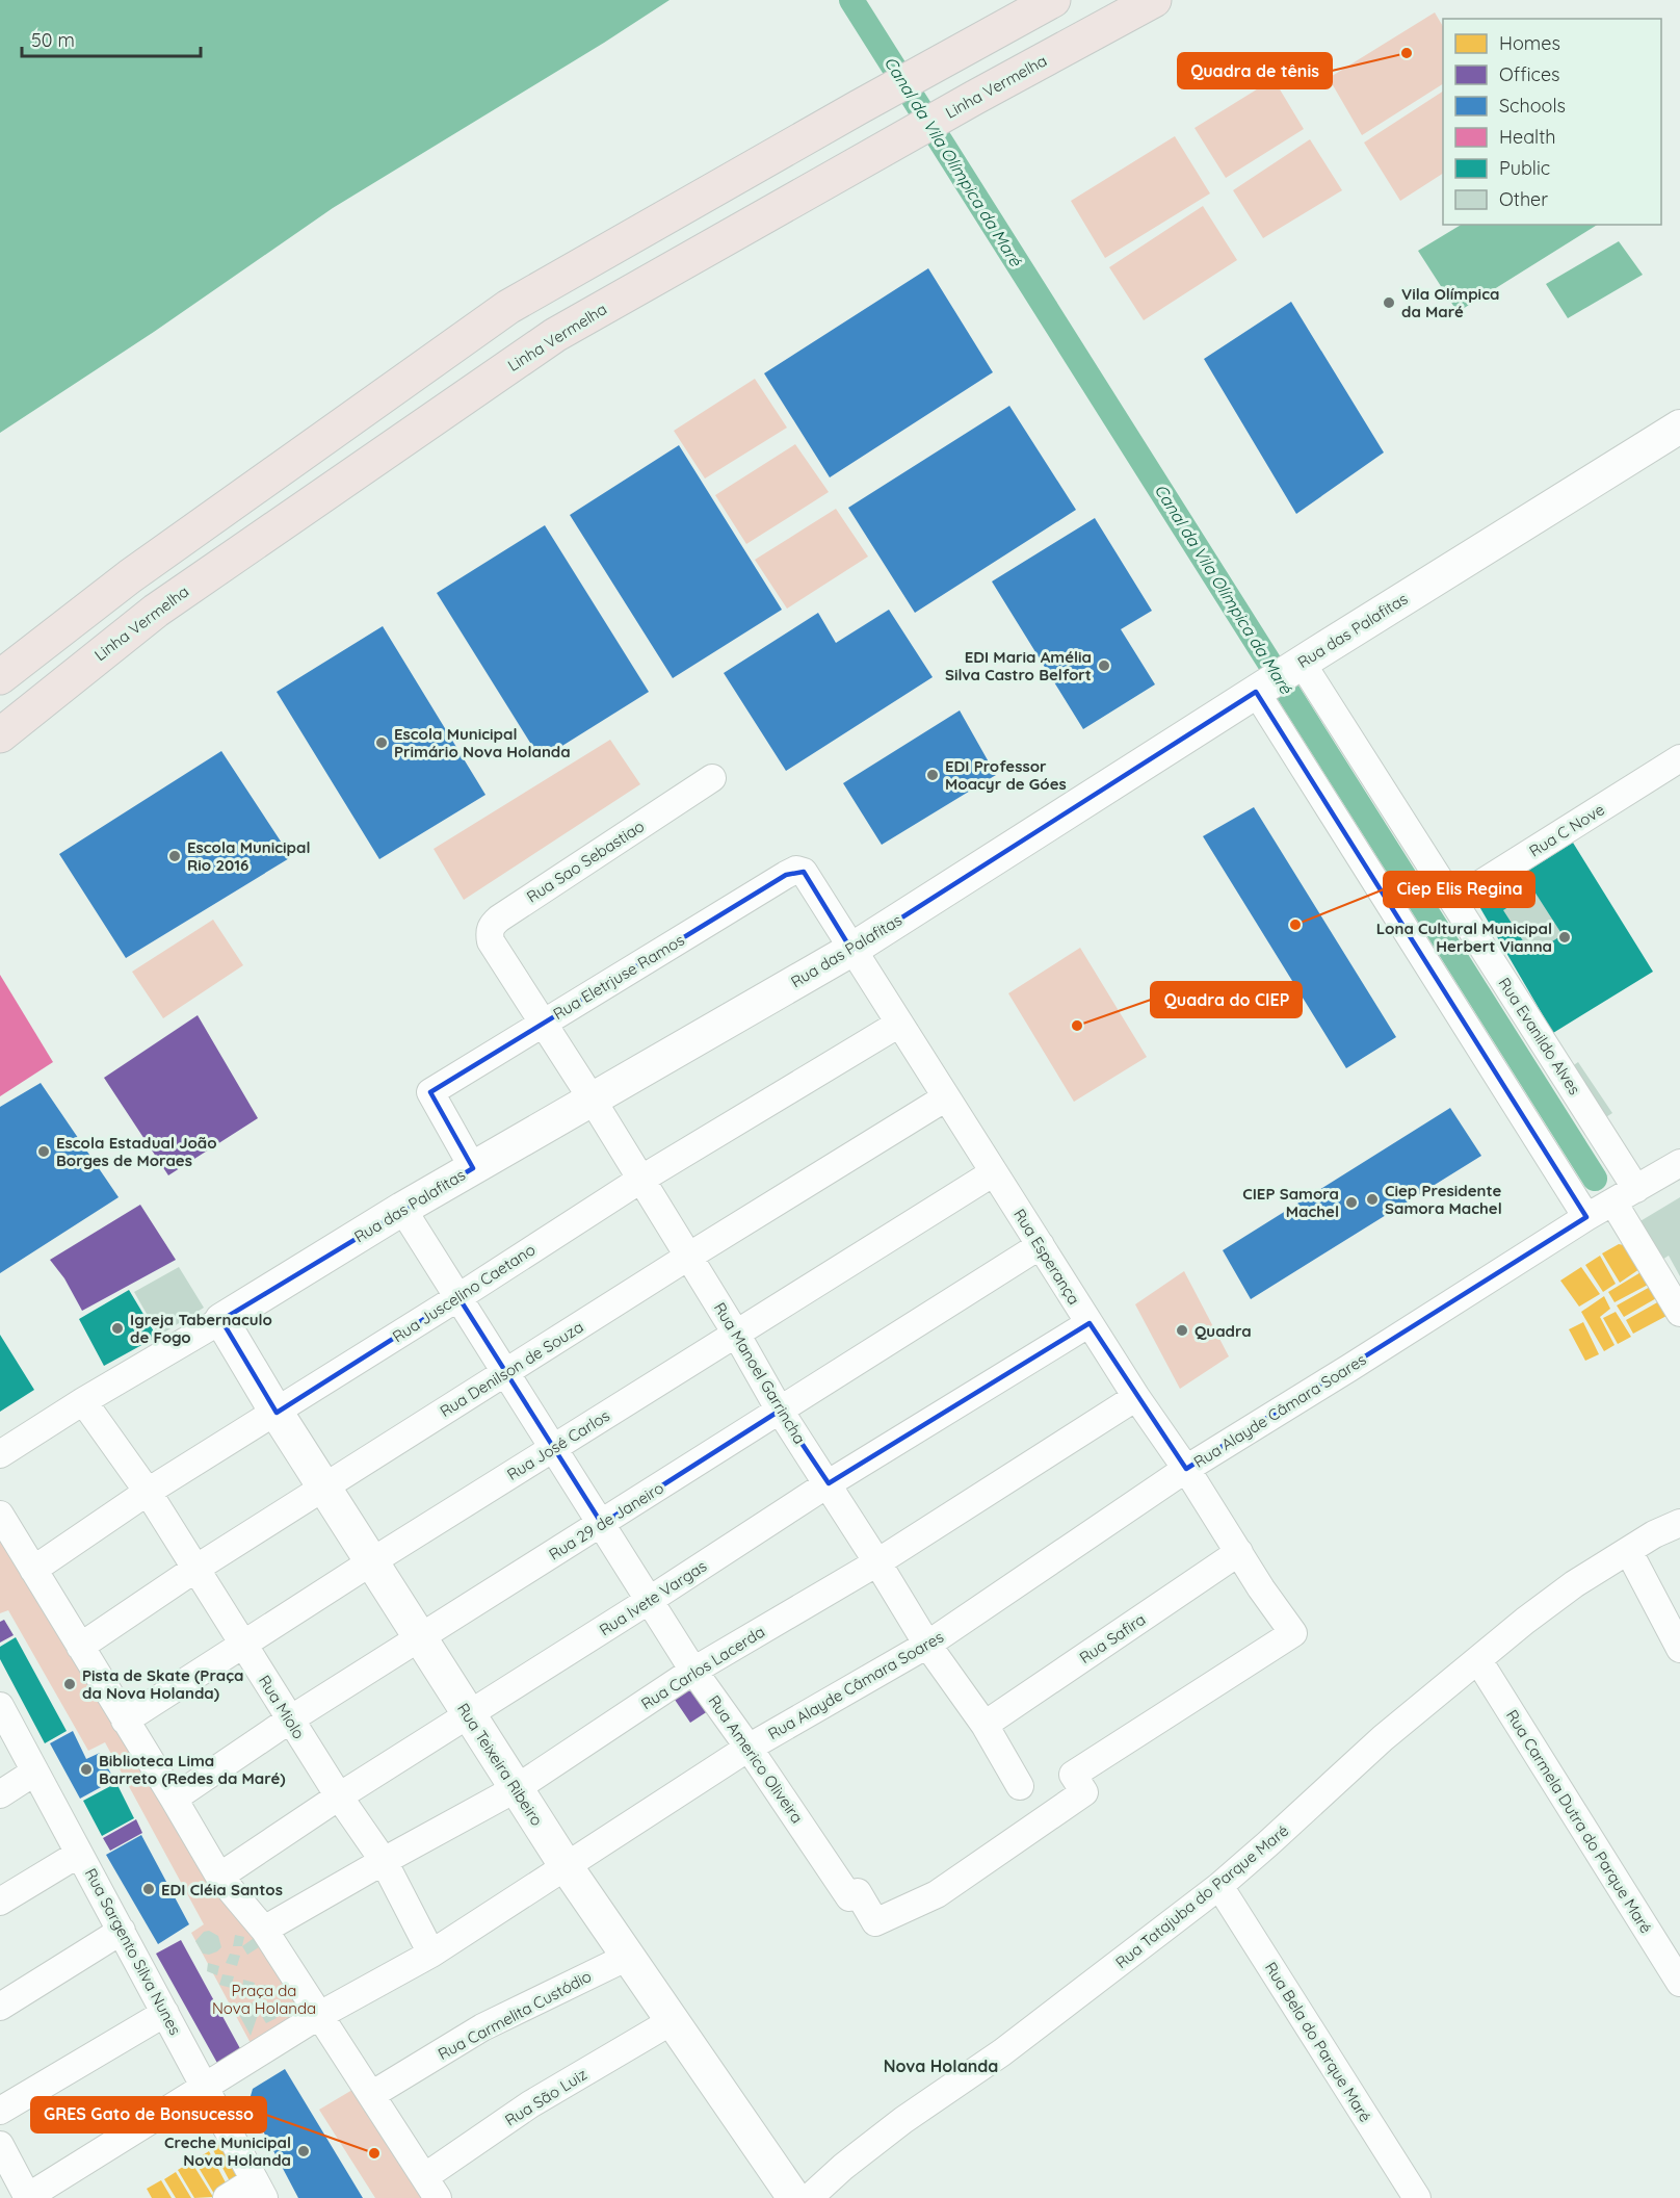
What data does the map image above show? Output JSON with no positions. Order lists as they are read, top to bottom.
{
  "streets": {
    "highway": ["Linha Vermelha"],
    "street": [
      "Rua das Palafitas",
      "Rua C Nove",
      "Rua Sao Sebastiao",
      "Rua Eletrjuse Ramos",
      "Rua Evanildo Alves",
      "Rua Esperança",
      "Rua Juscelino Caetano",
      "Rua Denilson de Souza",
      "Rua Manoel Garrincha",
      "Rua Alayde Câmara Soares",
      "Rua José Carlos",
      "Rua 29 de Janeiro",
      "Rua Ivete Vargas",
      "Rua Safira",
      "Rua Carlos Lacerda",
      "Rua Miolo",
      "Rua Americo Oliveira",
      "Rua Teixeira Ribeiro",
      "Rua Carmela Dutra do Parque Maré",
      "Rua Tatajuba do Parque Maré",
      "Rua Sargento Silva Nunes",
      "Rua Carmelita Custódio",
      "Rua Bela do Parque Maré",
      "Rua São Luiz"
    ]
  },
  "crossings": [
    ["Rua das Palafitas", "Rua Eletrjuse Ramos"],
    ["Rua das Palafitas", "Rua Evanildo Alves"],
    ["Rua das Palafitas", "Rua Esperança"],
    ["Rua das Palafitas", "Rua Manoel Garrincha"],
    ["Rua das Palafitas", "Rua Miolo"],
    ["Rua das Palafitas", "Rua Americo Oliveira"],
    ["Rua das Palafitas", "Rua Teixeira Ribeiro"],
    ["Rua C Nove", "Rua Evanildo Alves"],
    ["Rua Sao Sebastiao", "Rua Manoel Garrincha"],
    ["Rua Eletrjuse Ramos", "Rua Esperança"],
    ["Rua Eletrjuse Ramos", "Rua Manoel Garrincha"],
    ["Rua Evanildo Alves", "Rua Alayde Câmara Soares"],
    ["Rua Esperança", "Rua Juscelino Caetano"],
    ["Rua Esperança", "Rua Denilson de Souza"],
    ["Rua Esperança", "Rua Alayde Câmara Soares"],
    ["Rua Esperança", "Rua José Carlos"],
    ["Rua Esperança", "Rua 29 de Janeiro"],
    ["Rua Esperança", "Rua Ivete Vargas"],
    ["Rua Esperança", "Rua Safira"],
    ["Rua Esperança", "Rua Carlos Lacerda"],
    ["Rua Esperança", "Rua Americo Oliveira"],
    ["Rua Juscelino Caetano", "Rua Manoel Garrincha"],
    ["Rua Juscelino Caetano", "Rua Miolo"],
    ["Rua Juscelino Caetano", "Rua Americo Oliveira"],
    ["Rua Juscelino Caetano", "Rua Teixeira Ribeiro"],
    ["Rua Denilson de Souza", "Rua Manoel Garrincha"],
    ["Rua Denilson de Souza", "Rua Miolo"],
    ["Rua Denilson de Souza", "Rua Americo Oliveira"],
    ["Rua Denilson de Souza", "Rua Teixeira Ribeiro"],
    ["Rua Manoel Garrincha", "Rua Alayde Câmara Soares"],
    ["Rua Manoel Garrincha", "Rua José Carlos"],
    ["Rua Manoel Garrincha", "Rua 29 de Janeiro"],
    ["Rua Manoel Garrincha", "Rua Ivete Vargas"],
    ["Rua Manoel Garrincha", "Rua Safira"],
    ["Rua Manoel Garrincha", "Rua Carlos Lacerda"],
    ["Rua Alayde Câmara Soares", "Rua Miolo"],
    ["Rua Alayde Câmara Soares", "Rua Americo Oliveira"],
    ["Rua Alayde Câmara Soares", "Rua Teixeira Ribeiro"],
    ["Rua Alayde Câmara Soares", "Rua Sargento Silva Nunes"],
    ["Rua José Carlos", "Rua Miolo"],
    ["Rua José Carlos", "Rua Americo Oliveira"],
    ["Rua José Carlos", "Rua Teixeira Ribeiro"],
    ["Rua 29 de Janeiro", "Rua Miolo"],
    ["Rua 29 de Janeiro", "Rua Americo Oliveira"],
    ["Rua 29 de Janeiro", "Rua Teixeira Ribeiro"],
    ["Rua Ivete Vargas", "Rua Miolo"],
    ["Rua Ivete Vargas", "Rua Americo Oliveira"],
    ["Rua Ivete Vargas", "Rua Teixeira Ribeiro"],
    ["Rua Carlos Lacerda", "Rua Miolo"],
    ["Rua Carlos Lacerda", "Rua Americo Oliveira"],
    ["Rua Carlos Lacerda", "Rua Teixeira Ribeiro"],
    ["Rua Teixeira Ribeiro", "Rua Carmelita Custódio"],
    ["Rua Teixeira Ribeiro", "Rua São Luiz"],
    ["Rua Carmela Dutra do Parque Maré", "Rua Tatajuba do Parque Maré"],
    ["Rua Tatajuba do Parque Maré", "Rua Bela do Parque Maré"]
  ],
  "districts": ["Nova Holanda"],
  "water": ["Canal da Vila Olímpica da Maré"],
  "parks": ["Praça da Nova Holanda"],
  "places": [
    "Quadra de tênis",
    "Vila Olímpica da Maré",
    "EDI Maria Amélia Silva Castro Belfort",
    "Escola Municipal Primário Nova Holanda",
    "EDI Professor Moacyr de Góes",
    "Escola Municipal Rio 2016",
    "Ciep Elis Regina",
    "Lona Cultural Municipal Herbert Vianna",
    "Quadra do CIEP",
    "Escola Estadual João Borges de Moraes",
    "Ciep Presidente Samora Machel",
    "CIEP Samora Machel",
    "Igreja Tabernaculo de Fogo",
    "Quadra",
    "Pista de Skate (Praça da Nova Holanda)",
    "Biblioteca Lima Barreto (Redes da Maré)",
    "EDI Cléia Santos",
    "Creche Municipal Nova Holanda",
    "GRES Gato de Bonsucesso"
  ],
  "legend": [
    "Homes",
    "Offices",
    "Schools",
    "Health",
    "Public",
    "Other"
  ],
  "scale_bar": "50 m"
}
